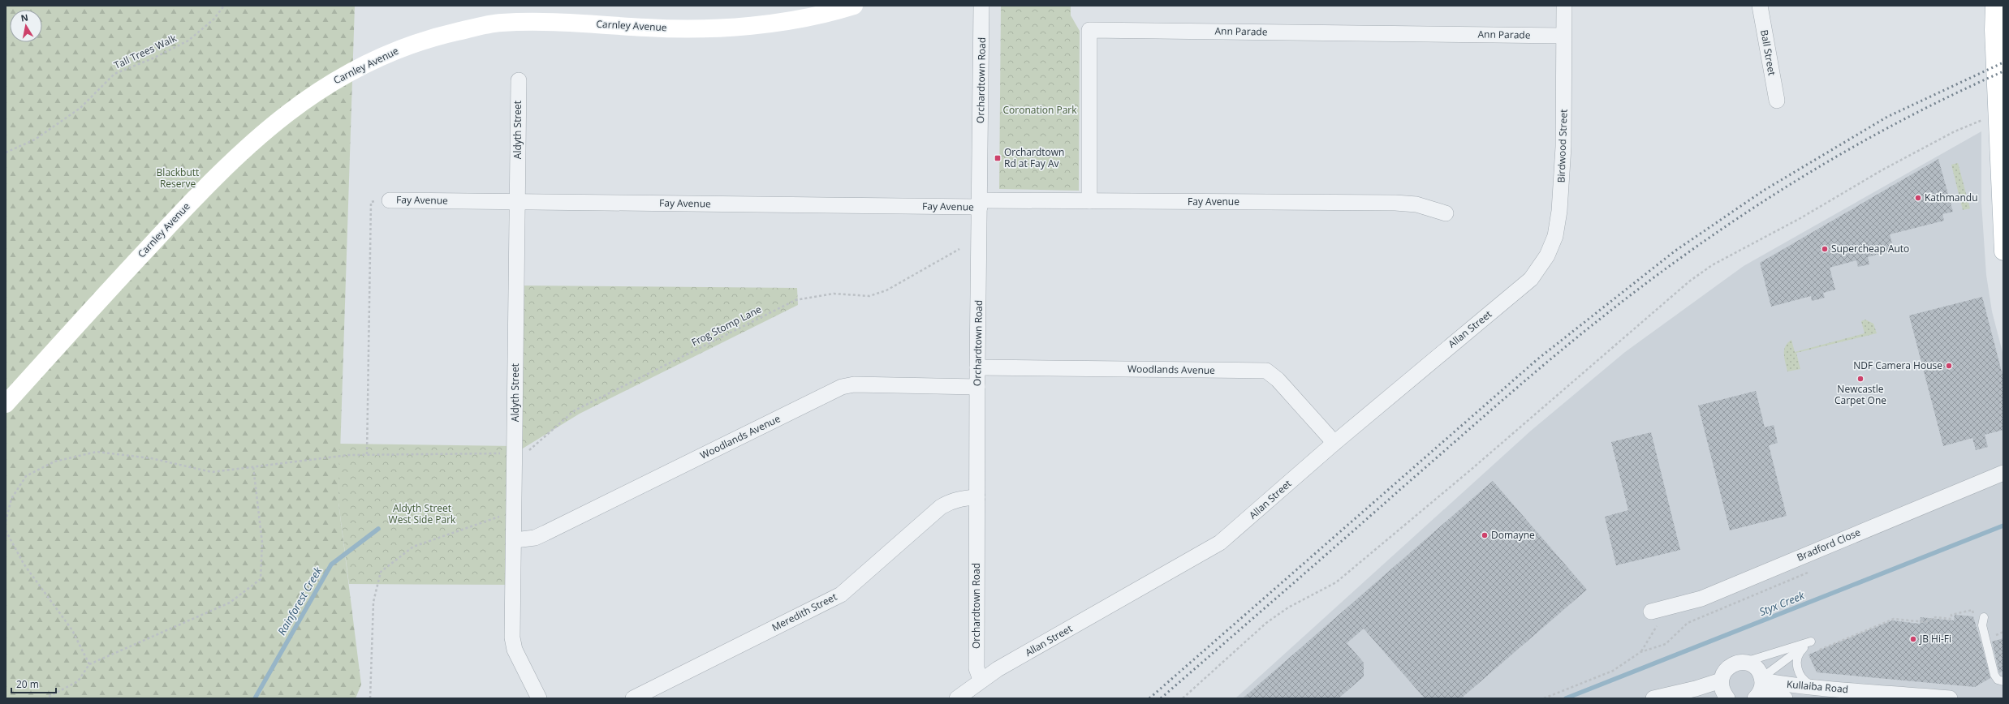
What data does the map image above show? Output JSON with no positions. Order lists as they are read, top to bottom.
{
  "streets": {
    "main road": ["Carnley Avenue"],
    "street": [
      "Ann Parade",
      "Ball Street",
      "Orchardtown Road",
      "Aldyth Street",
      "Birdwood Street",
      "Fay Avenue",
      "Allan Street",
      "Woodlands Avenue",
      "Bradford Close",
      "Meredith Street",
      "Kullaiba Road"
    ],
    "path": ["Tall Trees Walk", "Frog Stomp Lane"]
  },
  "crossings": [
    ["Ann Parade", "Birdwood Street"],
    ["Ann Parade", "Fay Avenue"],
    ["Orchardtown Road", "Fay Avenue"],
    ["Orchardtown Road", "Allan Street"],
    ["Orchardtown Road", "Woodlands Avenue"],
    ["Orchardtown Road", "Meredith Street"],
    ["Aldyth Street", "Fay Avenue"],
    ["Aldyth Street", "Frog Stomp Lane"],
    ["Aldyth Street", "Woodlands Avenue"],
    ["Birdwood Street", "Allan Street"],
    ["Allan Street", "Woodlands Avenue"]
  ],
  "water": ["Rainforest Creek", "Styx Creek"],
  "parks": ["Coronation Park", "Blackbutt Reserve", "Aldyth Street West Side Park"],
  "places": {
    "transit": ["Orchardtown Rd at Fay Av"],
    "other": [
      "Kathmandu",
      "Supercheap Auto",
      "NDF Camera House",
      "Newcastle Carpet One",
      "Domayne",
      "JB Hi-Fi"
    ]
  },
  "scale_bar": "20 m",
  "north": "top"
}
